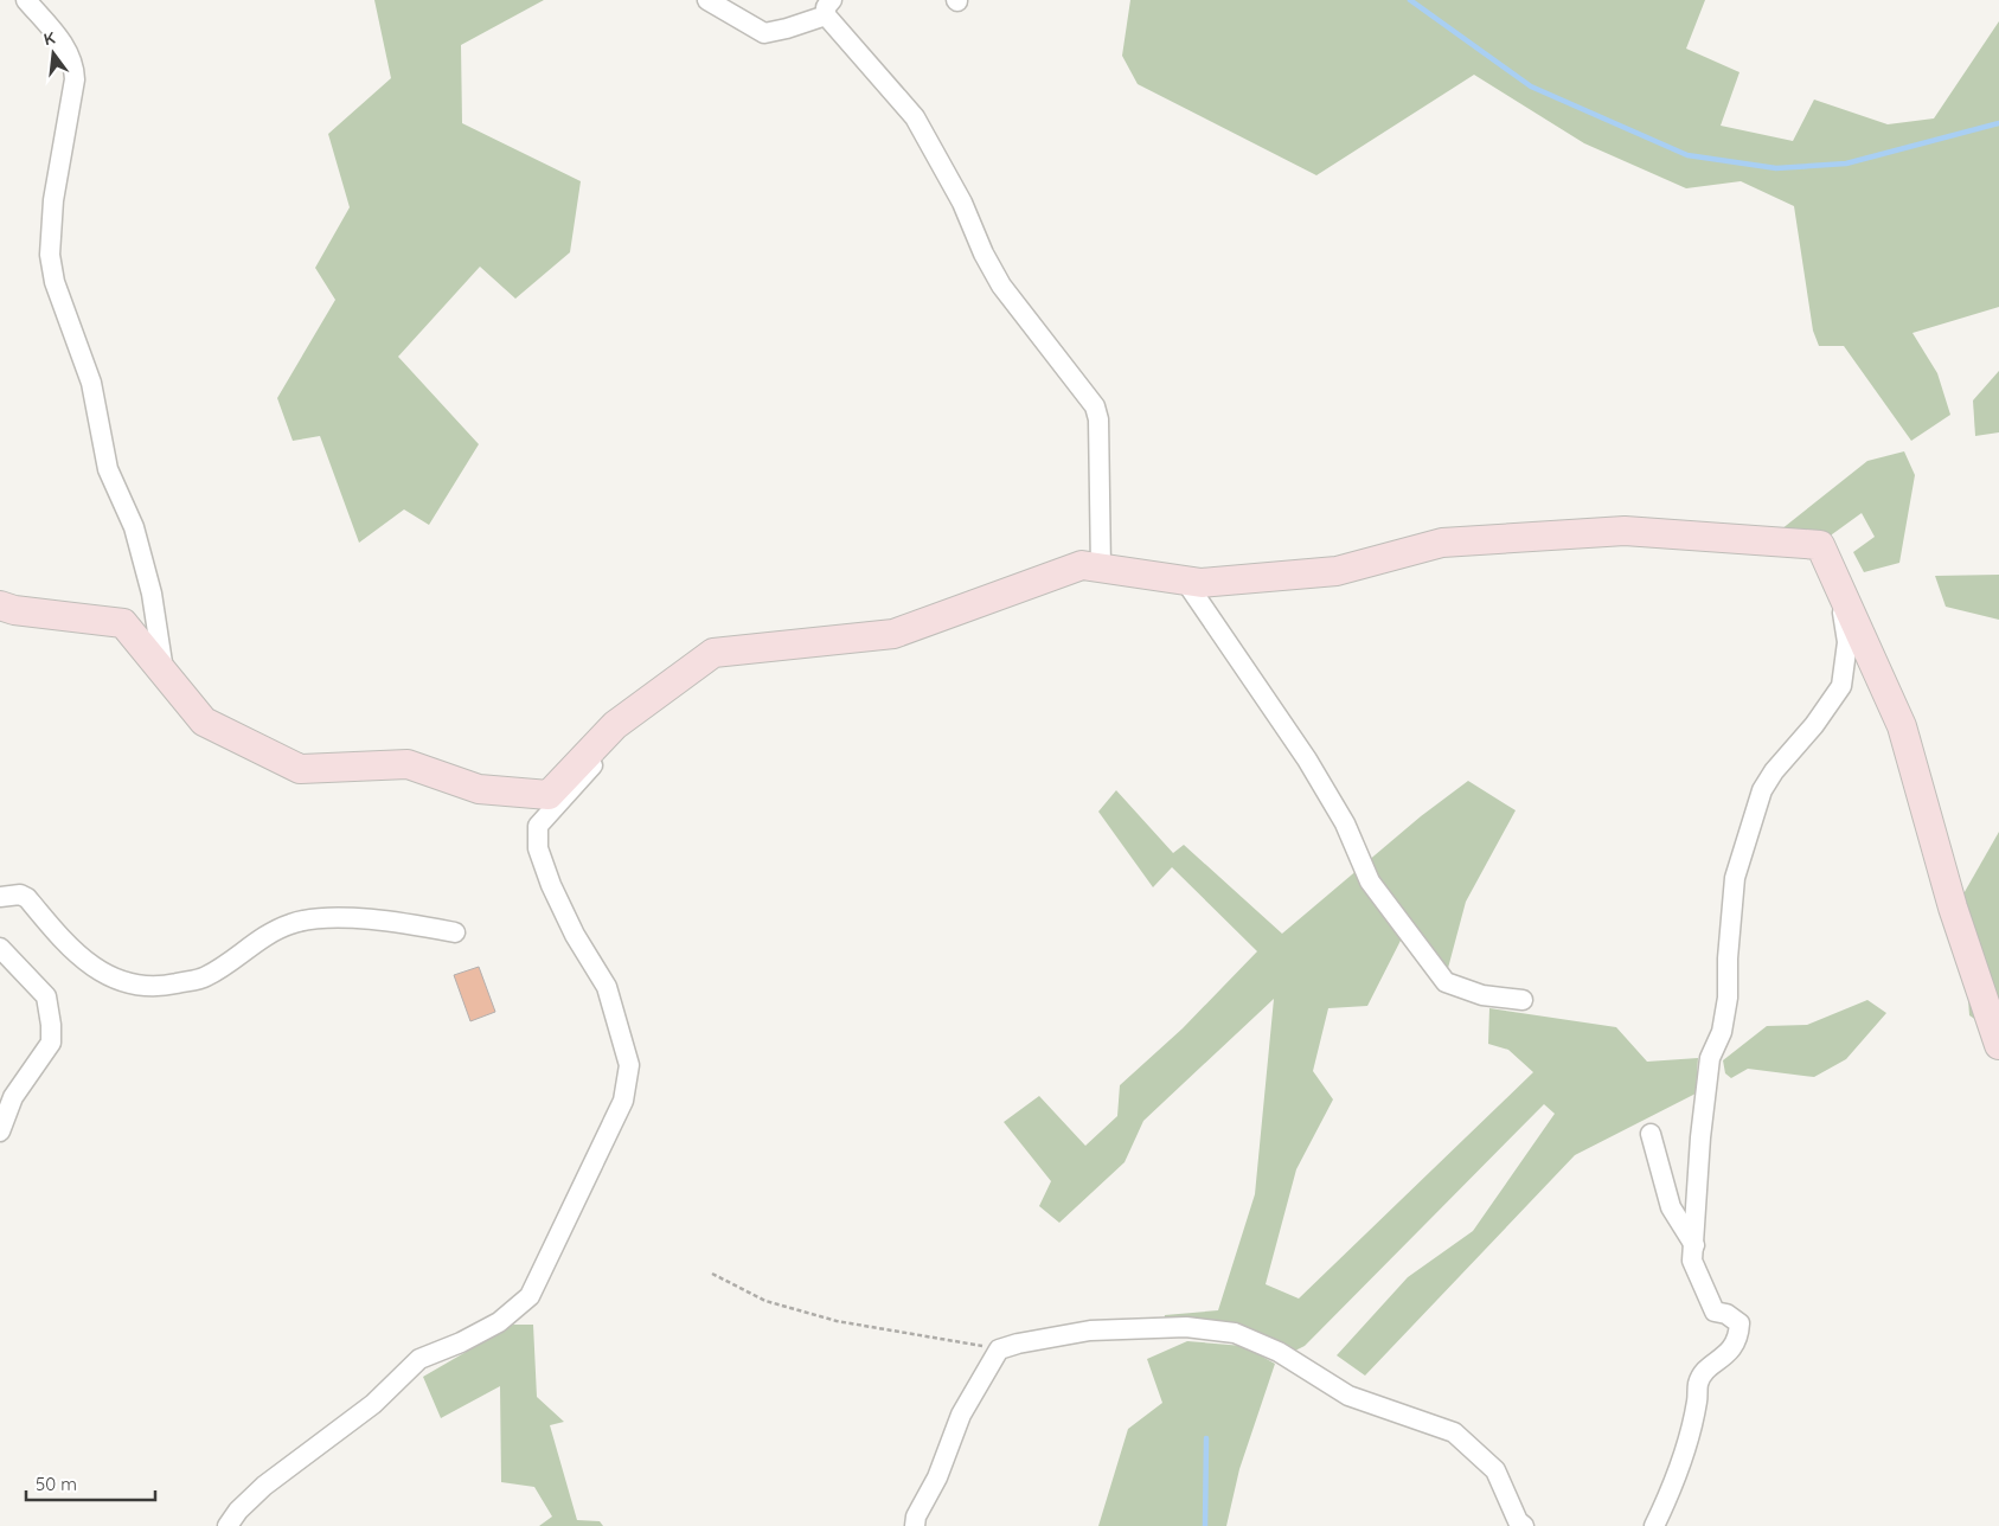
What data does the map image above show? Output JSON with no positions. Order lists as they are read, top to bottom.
{
  "scale_bar": "50 m",
  "north": "top"
}
